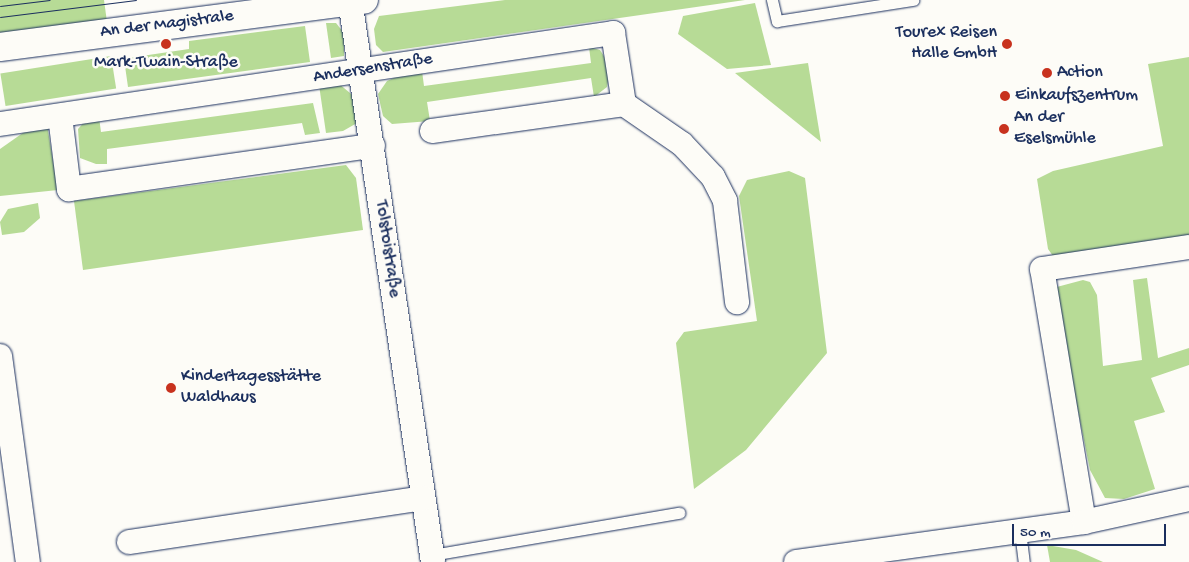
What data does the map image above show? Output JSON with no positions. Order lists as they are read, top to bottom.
{
  "streets": {
    "main road": ["An der Magistrale"],
    "street": ["Andersenstraße", "Tolstoistraße"]
  },
  "crossings": [
    ["An der Magistrale", "Tolstoistraße"],
    ["Andersenstraße", "Tolstoistraße"]
  ],
  "places": [
    "Mark-Twain-Straße",
    "Tourex Reisen Halle GmbH",
    "Action",
    "Einkaufszentrum",
    "An der Eselsmühle",
    "Kindertagesstätte Waldhaus"
  ],
  "scale_bar": "50 m"
}
